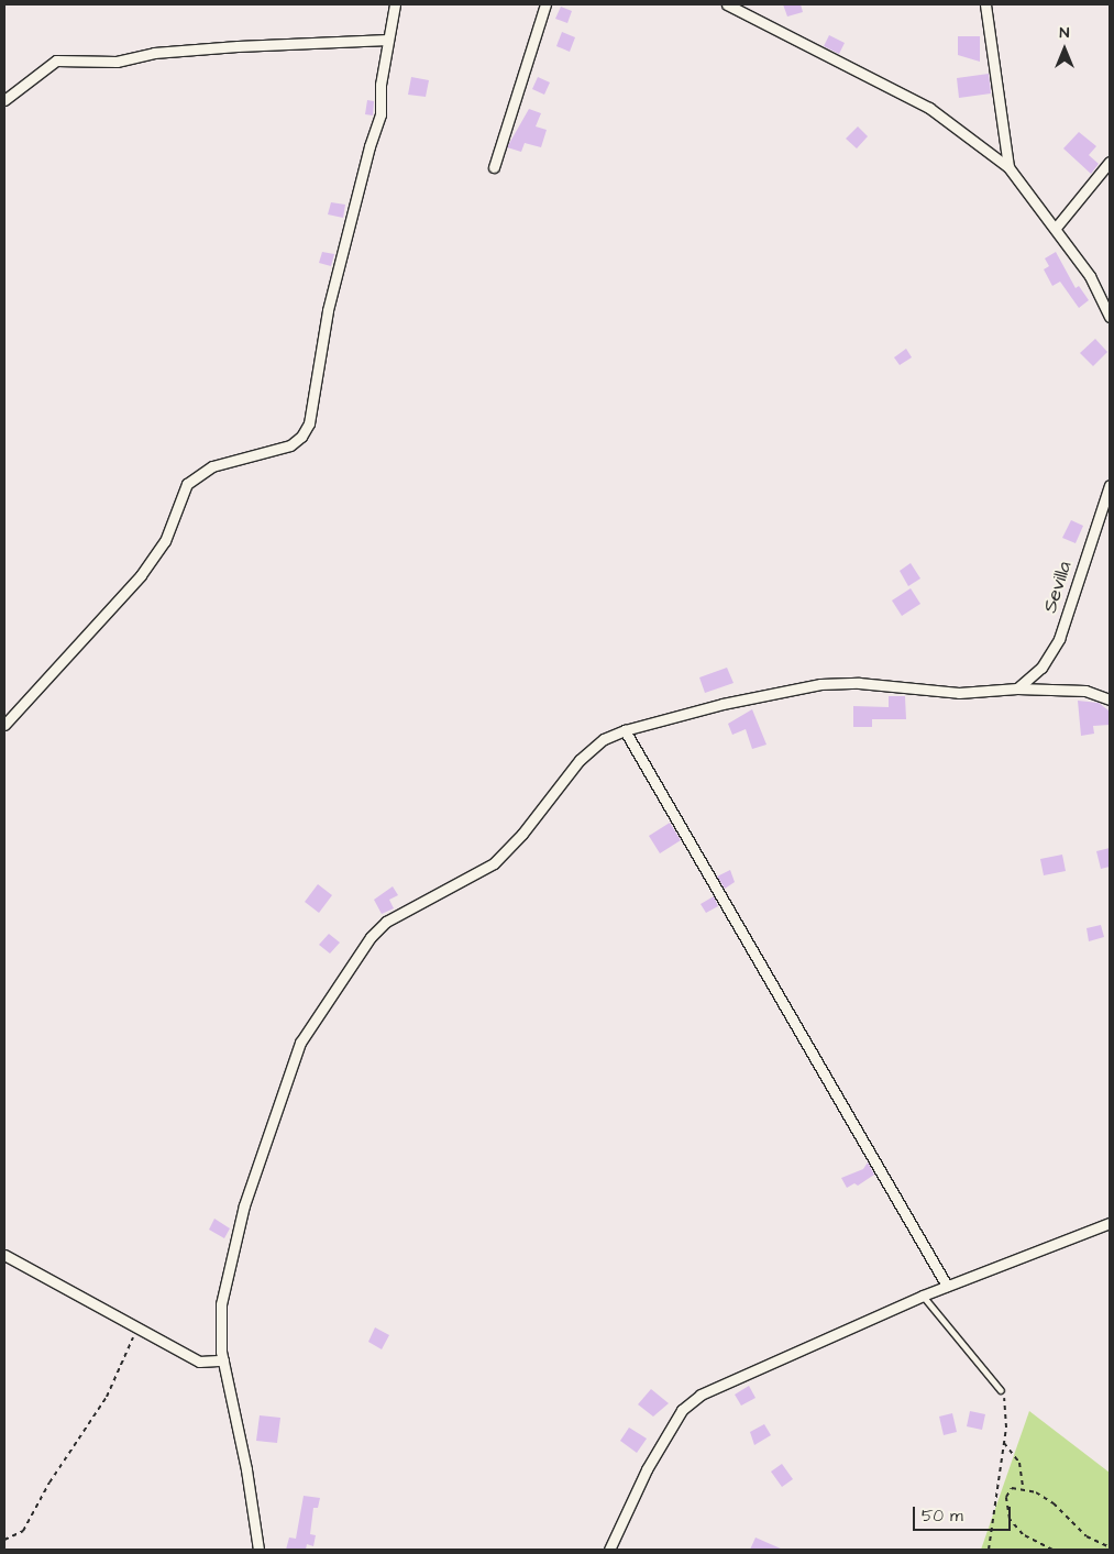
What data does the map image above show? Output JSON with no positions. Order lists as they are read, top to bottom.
{
  "streets": {
    "street": ["Sevilla"]
  },
  "scale_bar": "50 m",
  "north": "top"
}
